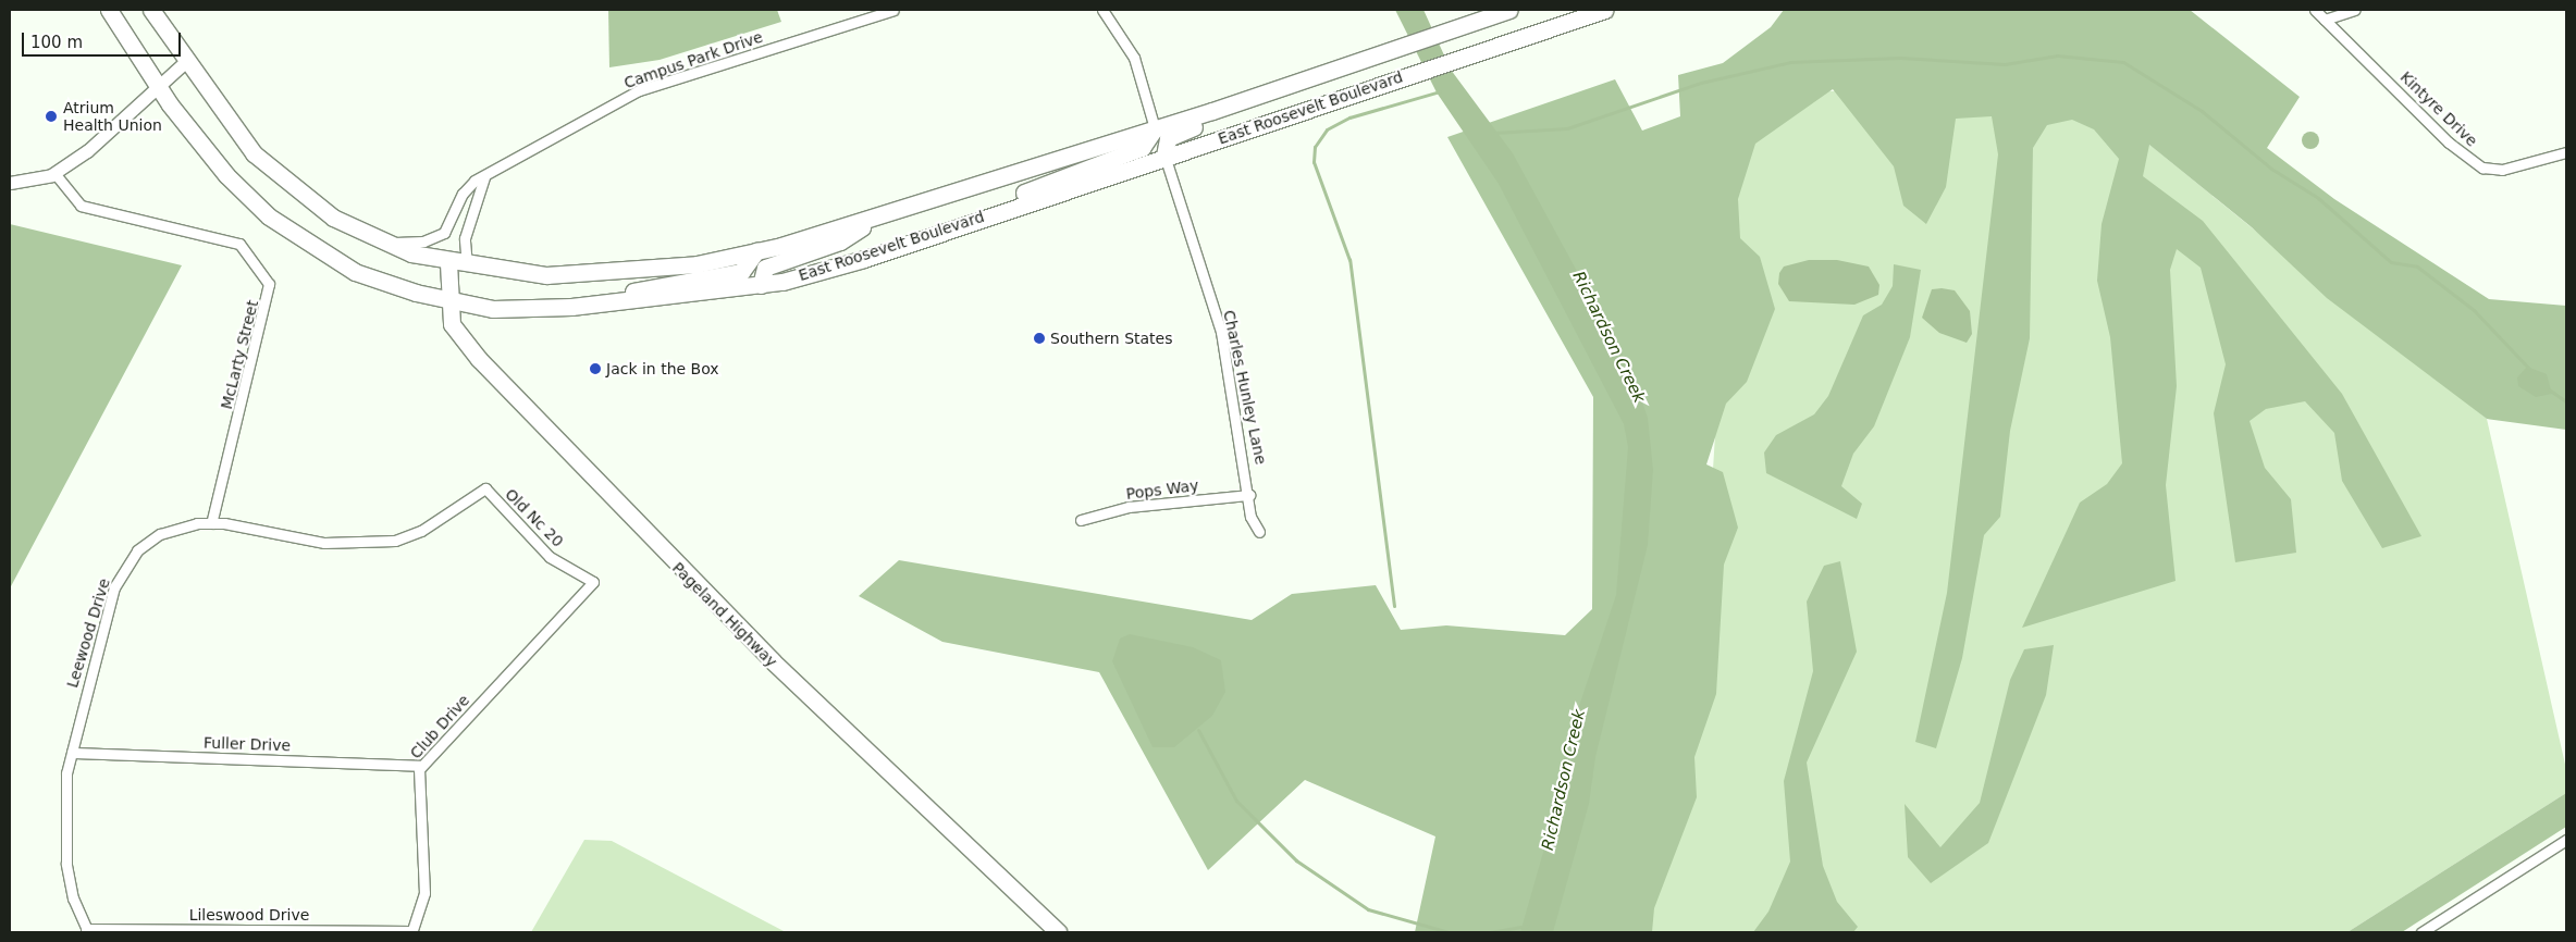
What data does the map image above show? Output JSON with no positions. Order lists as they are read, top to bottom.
{
  "streets": {
    "highway": ["East Roosevelt Boulevard", "Pageland Highway"],
    "street": [
      "Campus Park Drive",
      "Kintyre Drive",
      "McLarty Street",
      "Charles Hunley Lane",
      "Pops Way",
      "Old Nc 20",
      "Leewood Drive",
      "Club Drive",
      "Fuller Drive",
      "Lileswood Drive"
    ]
  },
  "crossings": [
    ["Campus Park Drive", "East Roosevelt Boulevard"],
    ["East Roosevelt Boulevard", "Charles Hunley Lane"],
    ["East Roosevelt Boulevard", "Pageland Highway"],
    ["McLarty Street", "Leewood Drive"],
    ["Charles Hunley Lane", "Pops Way"],
    ["Old Nc 20", "Leewood Drive"],
    ["Old Nc 20", "Club Drive"],
    ["Leewood Drive", "Fuller Drive"],
    ["Leewood Drive", "Lileswood Drive"],
    ["Club Drive", "Fuller Drive"],
    ["Club Drive", "Lileswood Drive"]
  ],
  "water": ["Richardson Creek"],
  "places": ["Atrium Health Union", "Southern States", "Jack in the Box"],
  "scale_bar": "100 m"
}
